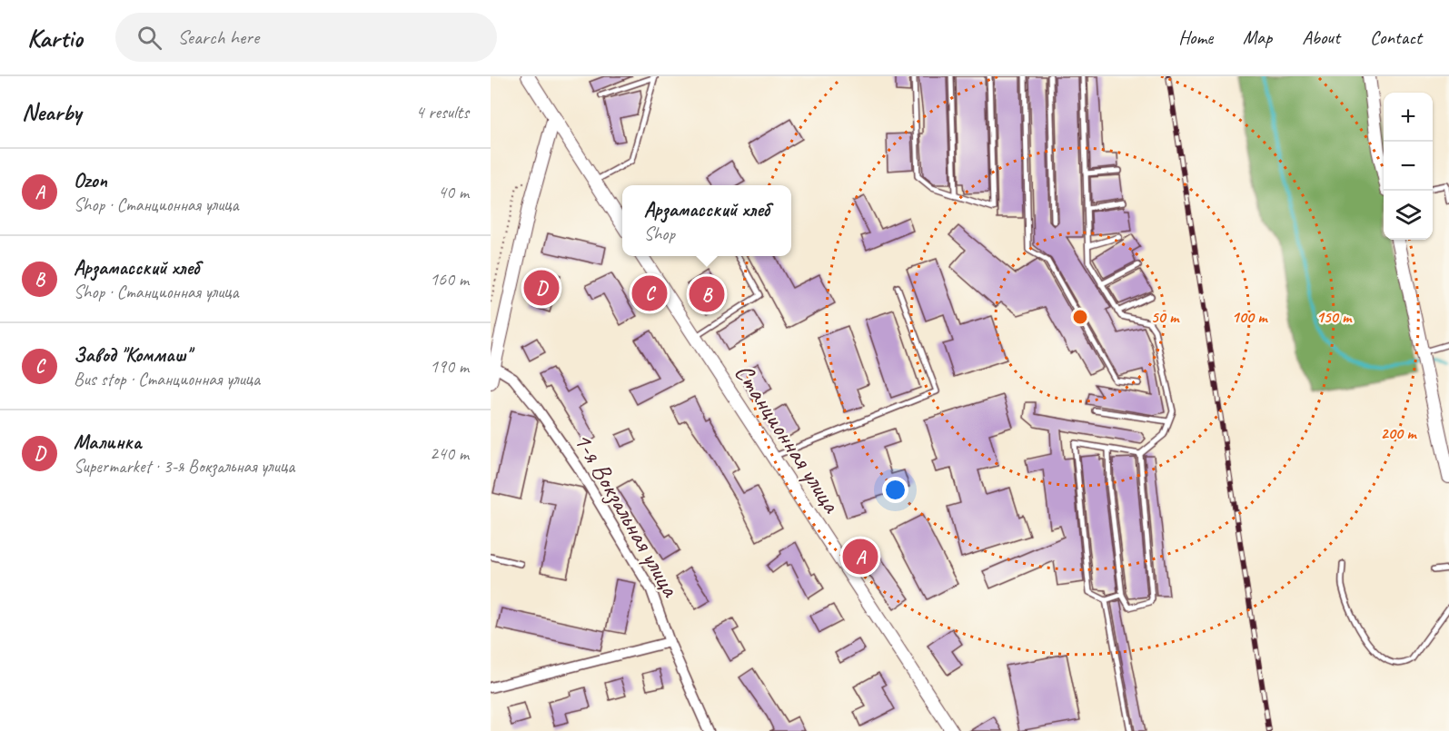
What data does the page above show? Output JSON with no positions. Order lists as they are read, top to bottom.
{
  "streets": {
    "street": ["Станционная улица", "1-я Вокзальная улица"]
  },
  "page": {
    "header": "Kartio",
    "search": "Search here",
    "nav": [
      "Home",
      "Map",
      "About",
      "Contact"
    ],
    "heading": ["Nearby", "4 results"],
    "map_buttons": ["+", "−"],
    "list": [
      {
        "mark": "A",
        "name": "Ozon",
        "note": "Shop · Станционная улица",
        "value": "40 m"
      },
      {
        "mark": "B",
        "name": "Арзамасский хлеб",
        "note": "Shop · Станционная улица",
        "value": "160 m"
      },
      {
        "mark": "C",
        "name": "Завод \"Коммаш\"",
        "note": "Bus stop · Станционная улица",
        "value": "190 m"
      },
      {
        "mark": "D",
        "name": "Малинка",
        "note": "Supermarket · 3-я Вокзальная улица",
        "value": "240 m"
      }
    ],
    "popup": ["Арзамасский хлеб", "Shop"],
    "pins": [
      "D",
      "C",
      "B",
      "A"
    ]
  },
  "rings": [
    "50 m",
    "100 m",
    "150 m",
    "200 m"
  ]
}
